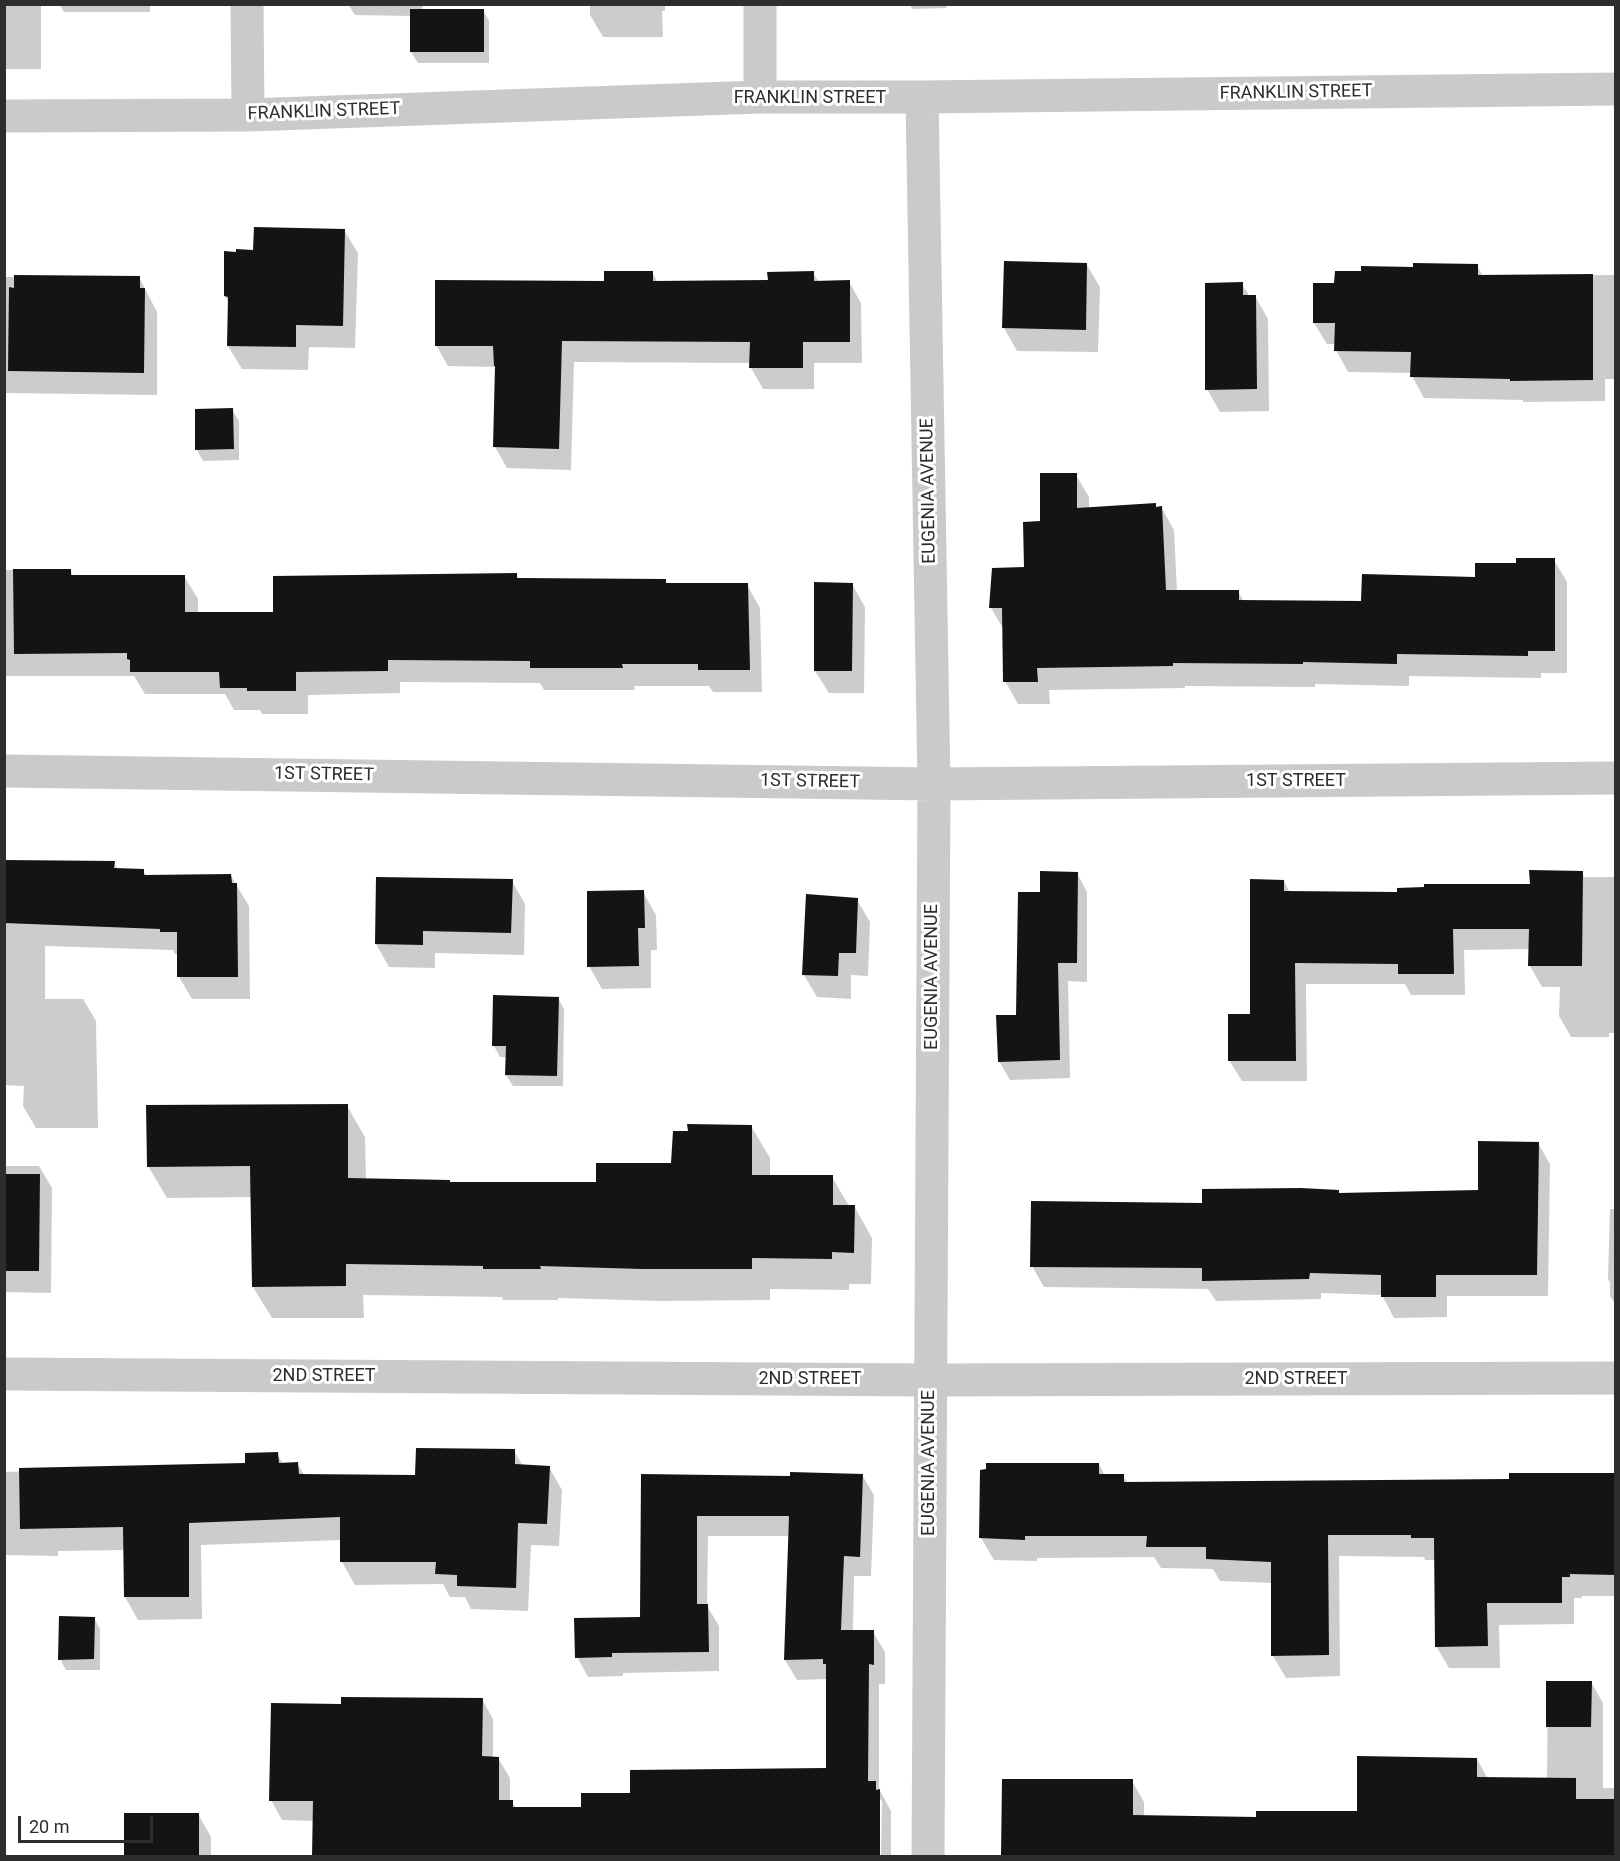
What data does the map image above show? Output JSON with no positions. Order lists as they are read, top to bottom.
{
  "streets": {
    "street": [
      "FRANKLIN STREET",
      "EUGENIA AVENUE",
      "1ST STREET",
      "2ND STREET"
    ]
  },
  "crossings": [
    ["FRANKLIN STREET", "EUGENIA AVENUE"],
    ["EUGENIA AVENUE", "1ST STREET"],
    ["EUGENIA AVENUE", "2ND STREET"]
  ],
  "scale_bar": "20 m"
}
